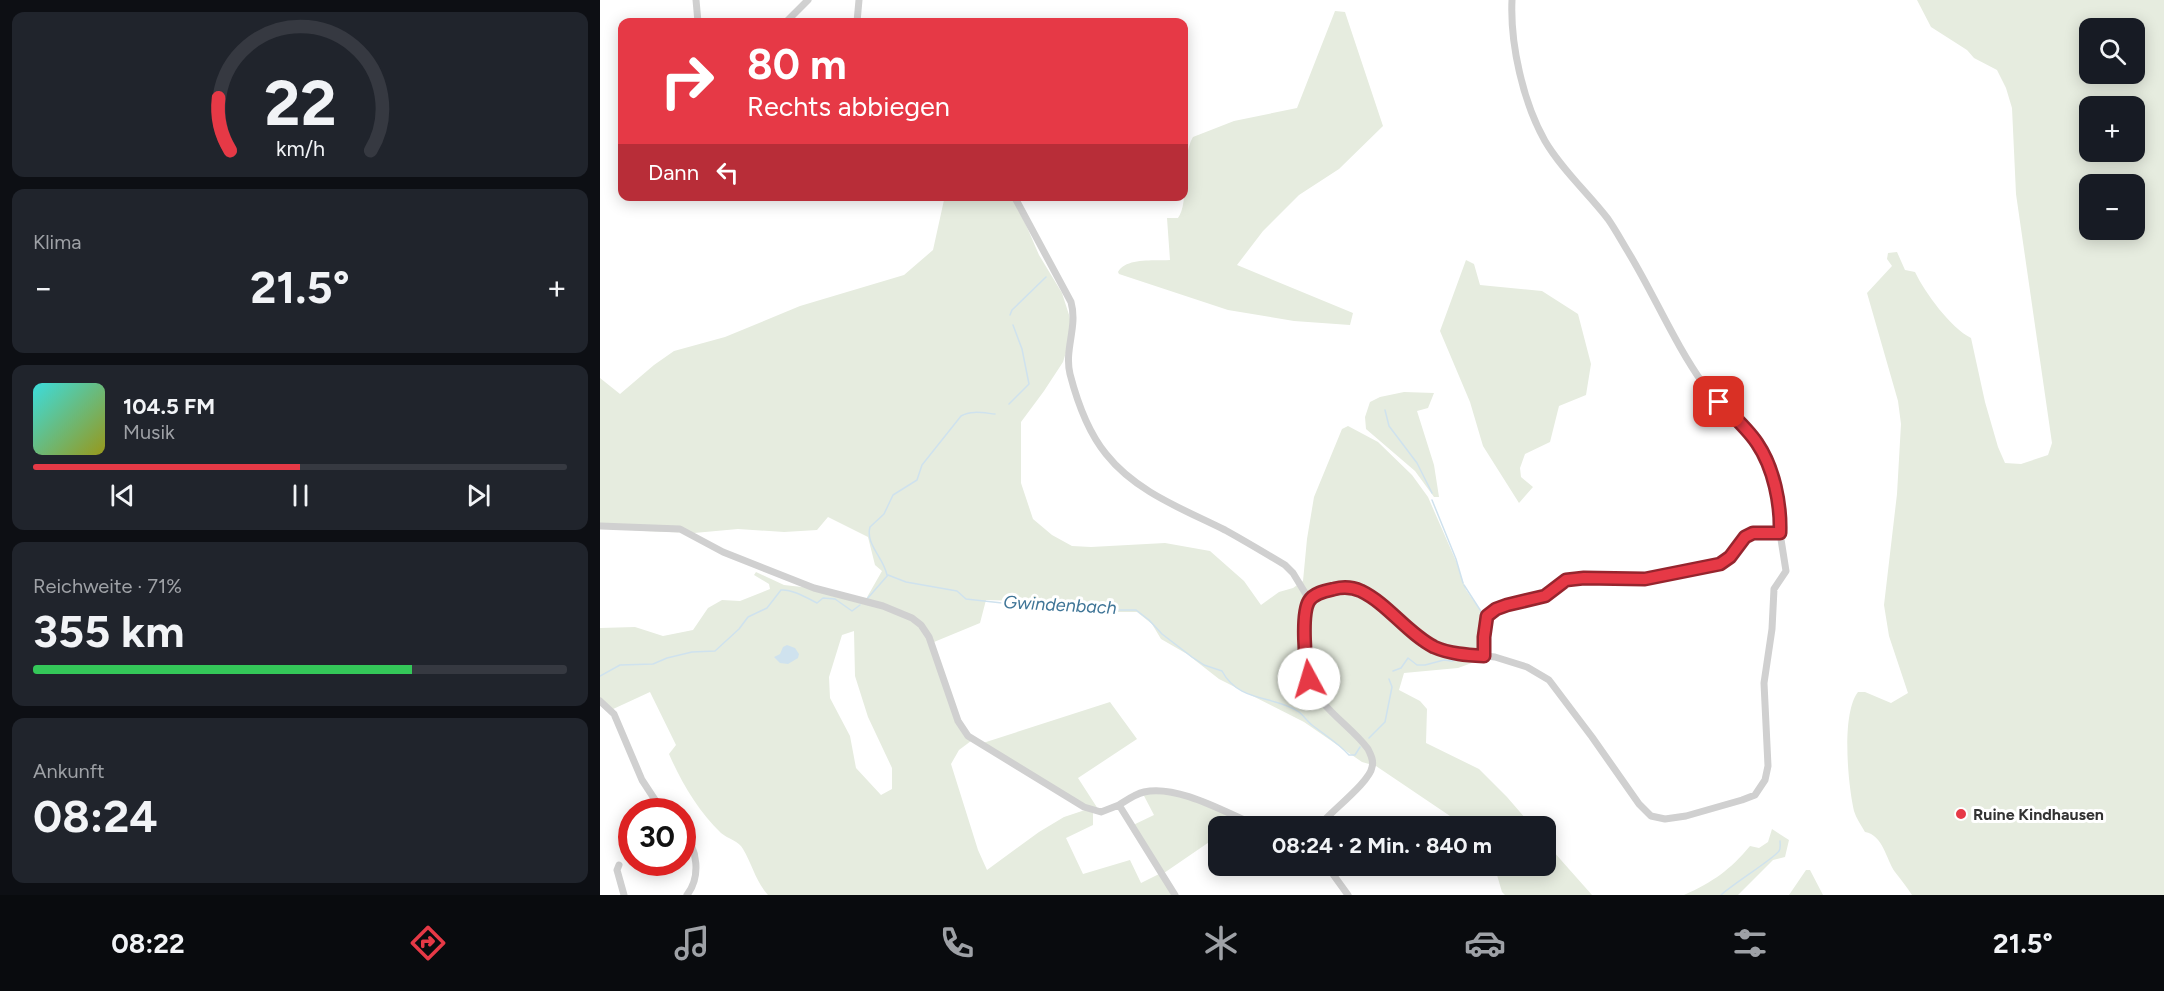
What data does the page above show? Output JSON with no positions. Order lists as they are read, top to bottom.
{
  "water": ["Gwindenbach"],
  "places": ["Ruine Kindhausen"],
  "page": {
    "map_buttons": ["+", "−"],
    "turn": ["80 m", "Rechts abbiegen"],
    "then": "Dann",
    "tile": [
      "Klima",
      ["Reichweite · 71%", "355 km"],
      ["Ankunft", "08:24"]
    ],
    "heat": ["−", "21.5°", "+"],
    "song": ["104.5 FM", "Musik"],
    "limit": "30",
    "trip": "08:24 · 2 Min. · 840 m",
    "tabs": ["08:22", "21.5°"],
    "gauge": ["22", "km/h"]
  }
}
